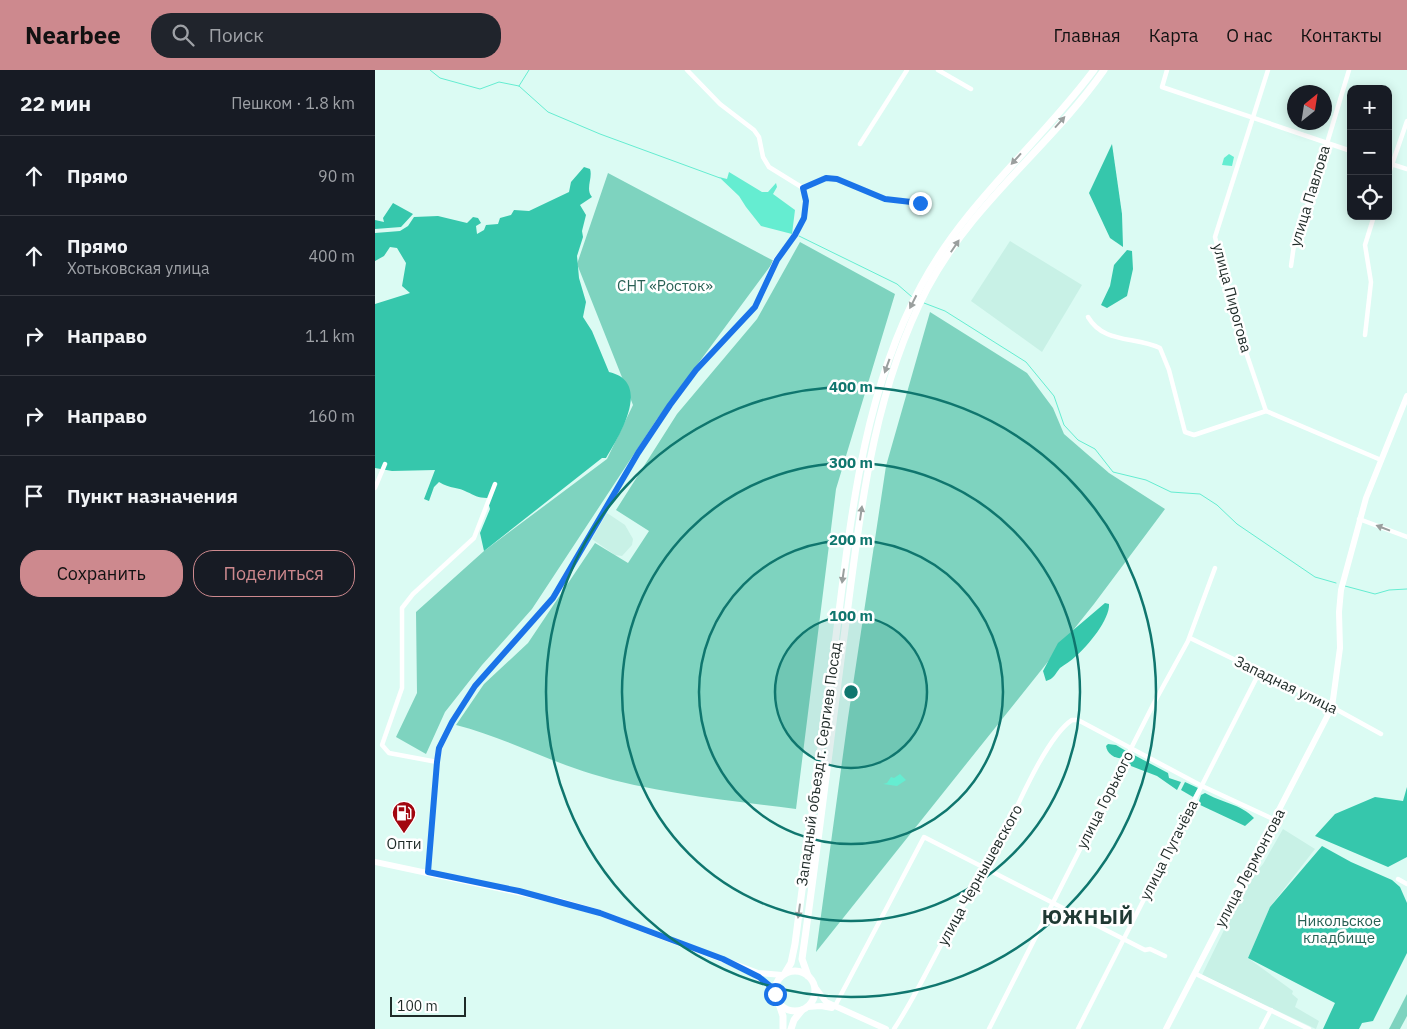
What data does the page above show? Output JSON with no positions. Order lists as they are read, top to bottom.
{
  "streets": {
    "main road": ["Западный объезд г. Сергиев Посад"],
    "street": [
      "улица Павлова",
      "улица Пирогова",
      "Западная улица",
      "улица Горького",
      "улица Пугачёва",
      "улица Лермонтова",
      "улица Чернышевского"
    ]
  },
  "crossings": [
    ["Западная улица", "улица Горького"],
    ["Западная улица", "улица Пугачёва"],
    ["Западная улица", "улица Лермонтова"],
    ["улица Горького", "улица Чернышевского"]
  ],
  "districts": ["ЮЖНЫЙ"],
  "parks": ["СНТ «Росток»", "Никольское кладбище"],
  "places": {
    "fuel station": ["Опти"]
  },
  "scale_bar": "100 m",
  "north": "top right",
  "page": {
    "header": "Nearbee",
    "search": "Поиск",
    "nav": [
      "Главная",
      "Карта",
      "О нас",
      "Контакты"
    ],
    "heading": ["22 мин", "Пешком · 1.8 km"],
    "map_buttons": ["+", "−"],
    "list": [
      ["Прямо", "90 m"],
      ["Прямо", "Хотьковская улица", "400 m"],
      ["Направо", "1.1 km"],
      ["Направо", "160 m"],
      "Пункт назначения"
    ],
    "buttons": ["Сохранить", "Поделиться"],
    "scale": "100 m"
  },
  "rings": [
    "400 m",
    "300 m",
    "200 m",
    "100 m"
  ]
}
